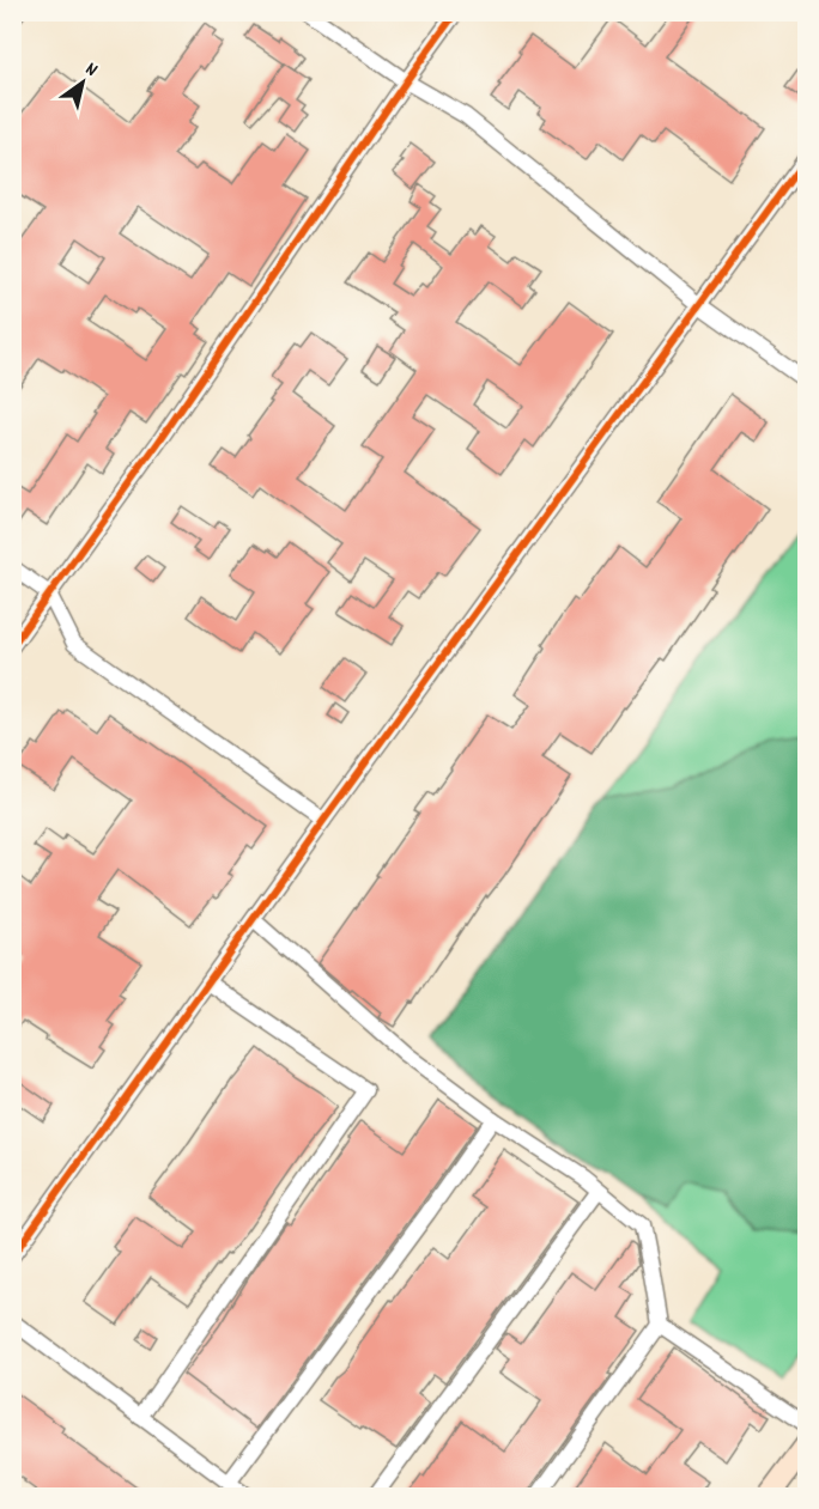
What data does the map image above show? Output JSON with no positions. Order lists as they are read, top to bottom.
{
  "north": "top right"
}
